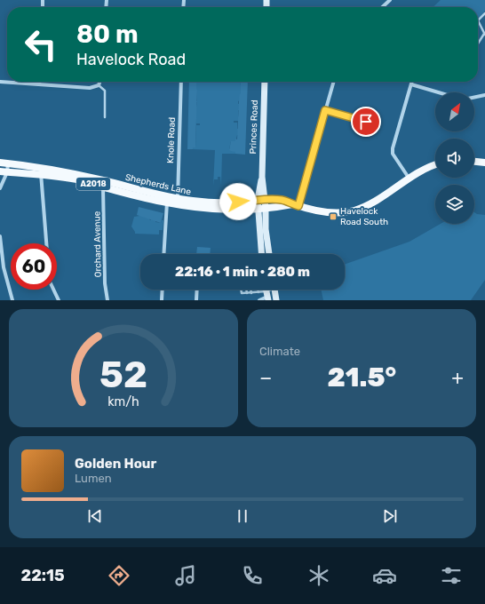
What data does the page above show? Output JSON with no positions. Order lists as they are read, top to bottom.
{
  "streets": {
    "main road": ["Princes Road", "A2018", "Shepherds Lane"],
    "street": ["Knole Road", "Orchard Avenue"]
  },
  "crossings": [
    ["Princes Road", "Shepherds Lane"],
    ["Knole Road", "Shepherds Lane"],
    ["Shepherds Lane", "Orchard Avenue"]
  ],
  "places": {
    "transit": ["Havelock Road South"]
  },
  "north": "top right",
  "page": {
    "turn": ["80 m", "Havelock Road"],
    "limit": "60",
    "trip": "22:16 · 1 min · 280 m",
    "tile": "Climate",
    "heat": ["−", "21.5°", "+"],
    "song": ["Golden Hour", "Lumen"],
    "tabs": "22:15",
    "gauge": ["52", "km/h"]
  }
}
